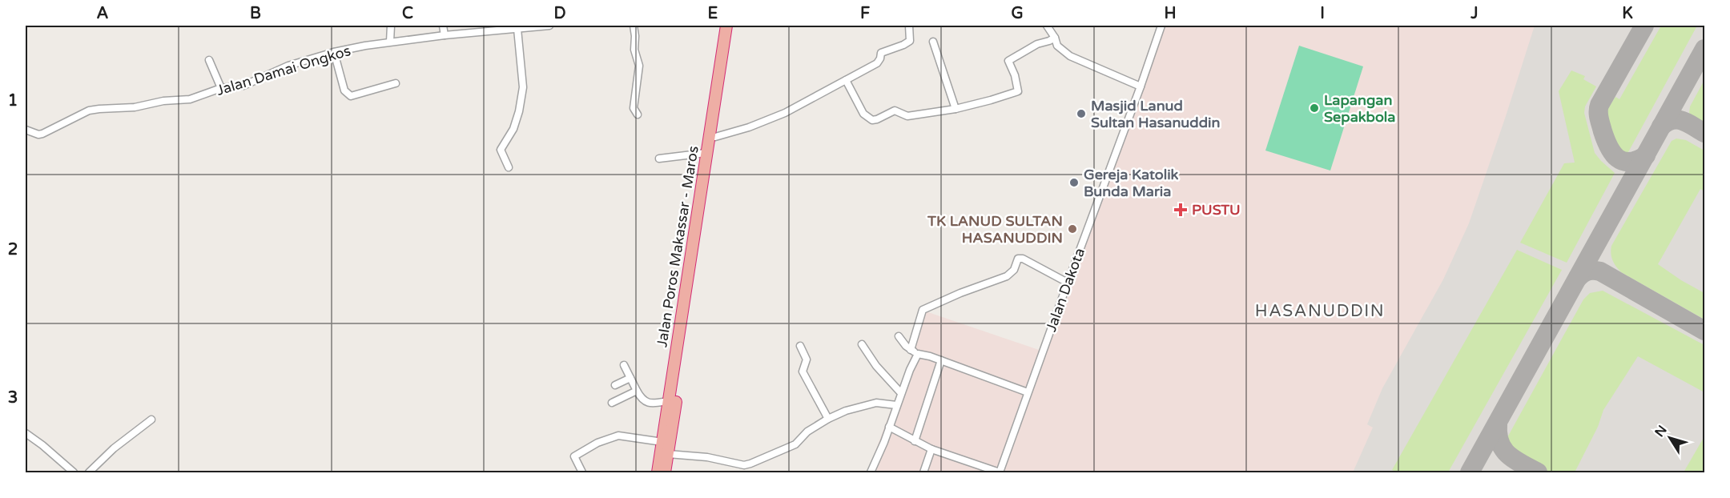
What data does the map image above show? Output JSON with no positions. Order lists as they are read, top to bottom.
{
  "streets": {
    "highway": ["Jalan Poros Makassar - Maros"],
    "street": ["Jalan Damai Ongkos", "Jalan Dakota"]
  },
  "districts": ["HASANUDDIN"],
  "places": {
    "other": [
      "Lapangan Sepakbola",
      "Masjid Lanud Sultan Hasanuddin",
      "Gereja Katolik Bunda Maria",
      "TK LANUD SULTAN HASANUDDIN"
    ],
    "health": ["PUSTU"]
  },
  "north": "top left",
  "grid": {
    "columns": [
      "A",
      "B",
      "C",
      "D",
      "E",
      "F",
      "G",
      "H",
      "I",
      "J",
      "K"
    ],
    "rows": ["1", "2", "3"]
  }
}
